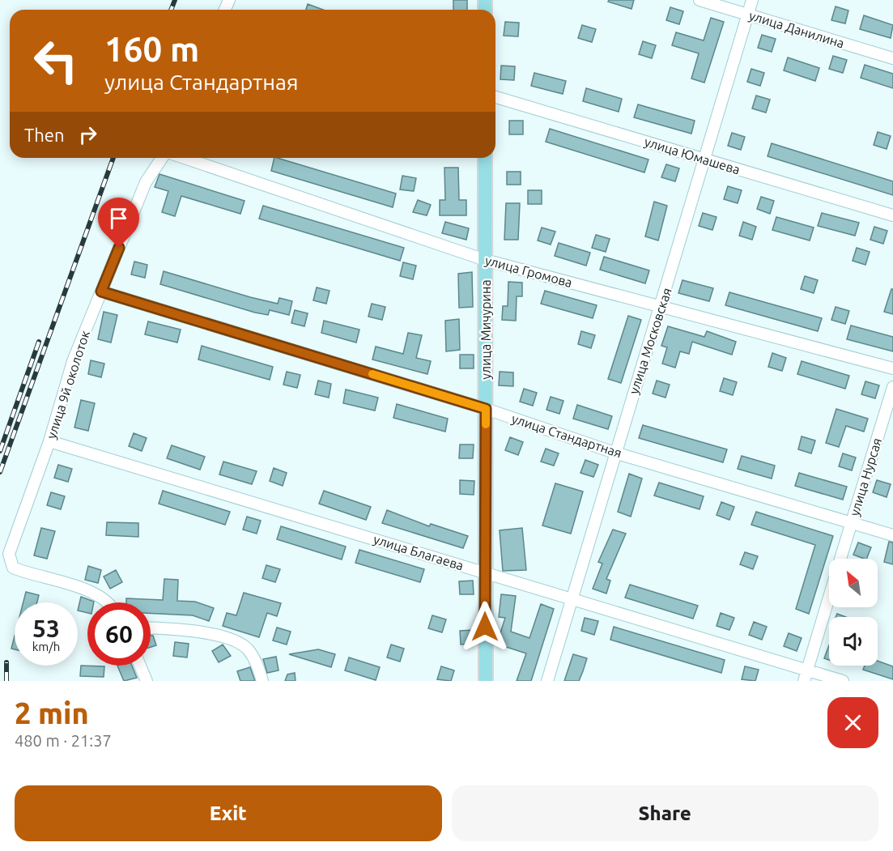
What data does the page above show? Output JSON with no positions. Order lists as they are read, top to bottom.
{
  "streets": {
    "main road": ["улица Мичурина"],
    "street": [
      "улица Данилина",
      "улица Юмашева",
      "улица Громова",
      "улица Московская",
      "улица 9й околоток",
      "улица Стандартная",
      "улица Нурсая",
      "улица Благаева"
    ]
  },
  "crossings": [
    ["улица Данилина", "улица Московская"],
    ["улица Юмашева", "улица Московская"],
    ["улица Громова", "улица Мичурина"],
    ["улица Громова", "улица Московская"],
    ["улица Мичурина", "улица Стандартная"],
    ["улица Мичурина", "улица Благаева"],
    ["улица Московская", "улица Стандартная"],
    ["улица Московская", "улица Благаева"],
    ["улица 9й околоток", "улица Стандартная"],
    ["улица 9й околоток", "улица Благаева"],
    ["улица Стандартная", "улица Нурсая"],
    ["улица Нурсая", "улица Благаева"]
  ],
  "north": "top left",
  "page": {
    "turn": ["160 m", "улица Стандартная"],
    "then": "Then",
    "speed": "53 km/h",
    "limit": "60",
    "heading": ["2 min", "480 m · 21:37"],
    "buttons": ["Exit", "Share"]
  }
}
